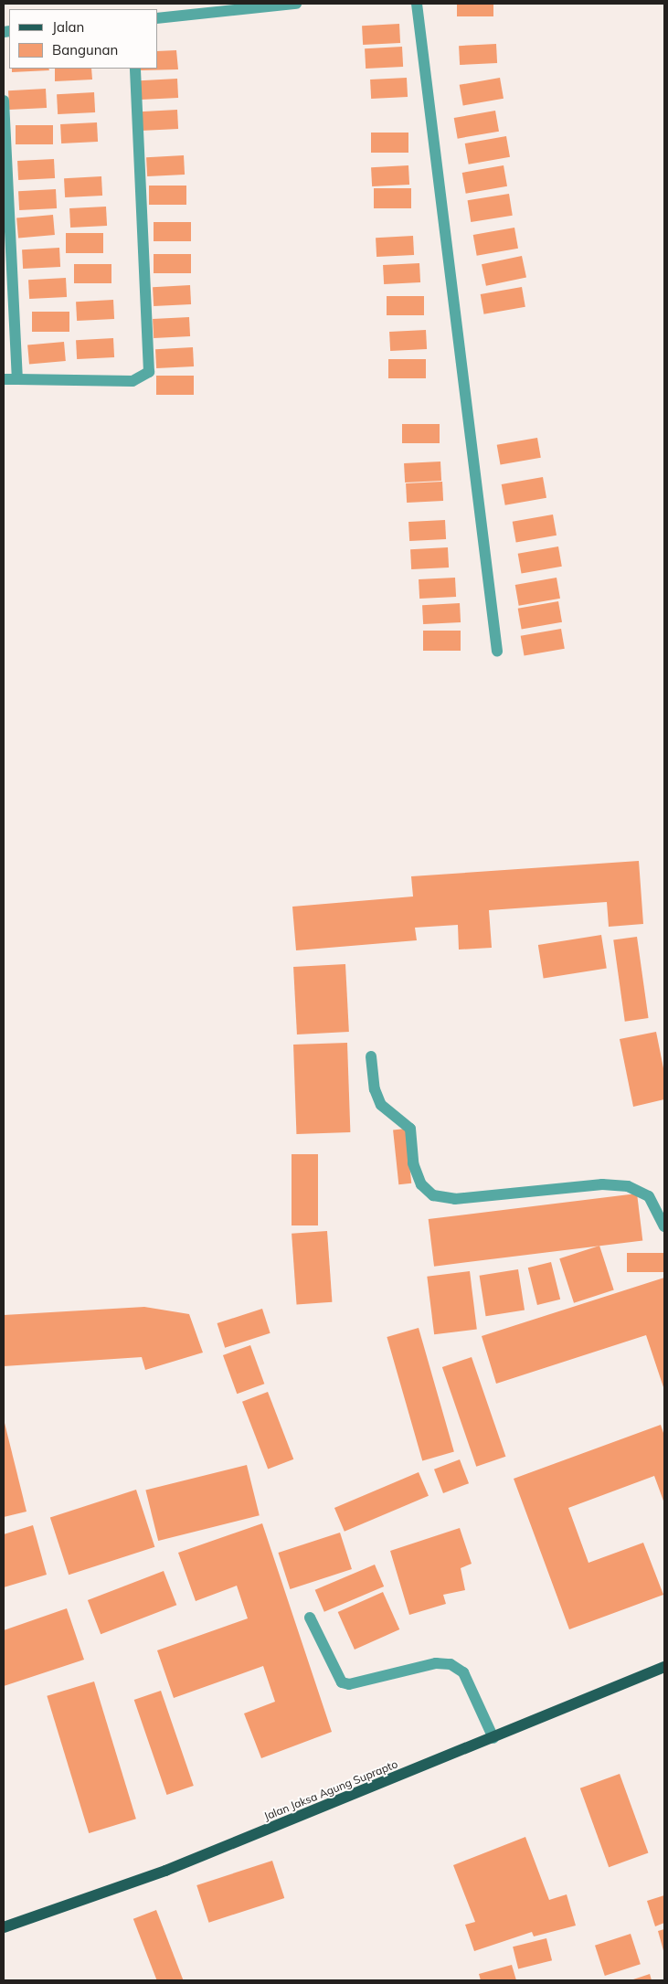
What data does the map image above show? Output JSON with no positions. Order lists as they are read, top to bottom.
{
  "streets": {
    "main road": ["Jalan Jaksa Agung Suprapto"]
  },
  "legend": ["Jalan", "Bangunan"]
}
